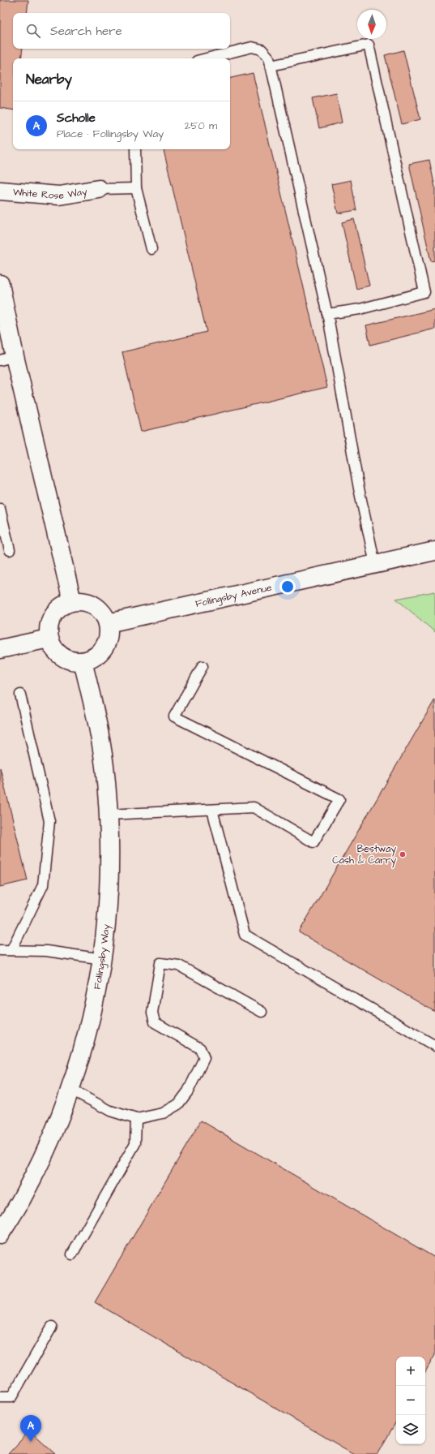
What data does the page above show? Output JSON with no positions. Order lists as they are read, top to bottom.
{
  "streets": {
    "street": ["White Rose Way", "Follingsby Avenue", "Follingsby Way"]
  },
  "crossings": [
    ["Follingsby Avenue", "Follingsby Way"]
  ],
  "places": ["Bestway Cash & Carry"],
  "north": "bottom",
  "page": {
    "search": "Search here",
    "heading": "Nearby",
    "list": [
      {
        "mark": "A",
        "name": "Scholle",
        "note": "Place · Follingsby Way",
        "value": "250 m"
      }
    ],
    "map_buttons": ["+", "−"],
    "pins": "A"
  }
}
